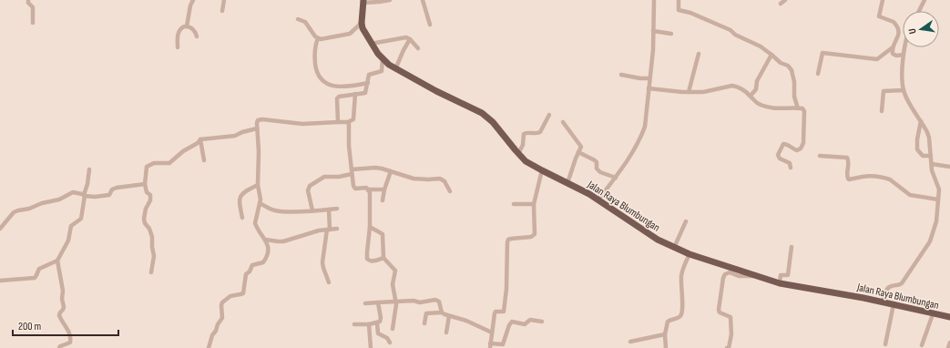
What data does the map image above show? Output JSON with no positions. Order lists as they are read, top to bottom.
{
  "streets": {
    "main road": ["Jalan Raya Blumbungan"]
  },
  "scale_bar": "200 m",
  "north": "left"
}
